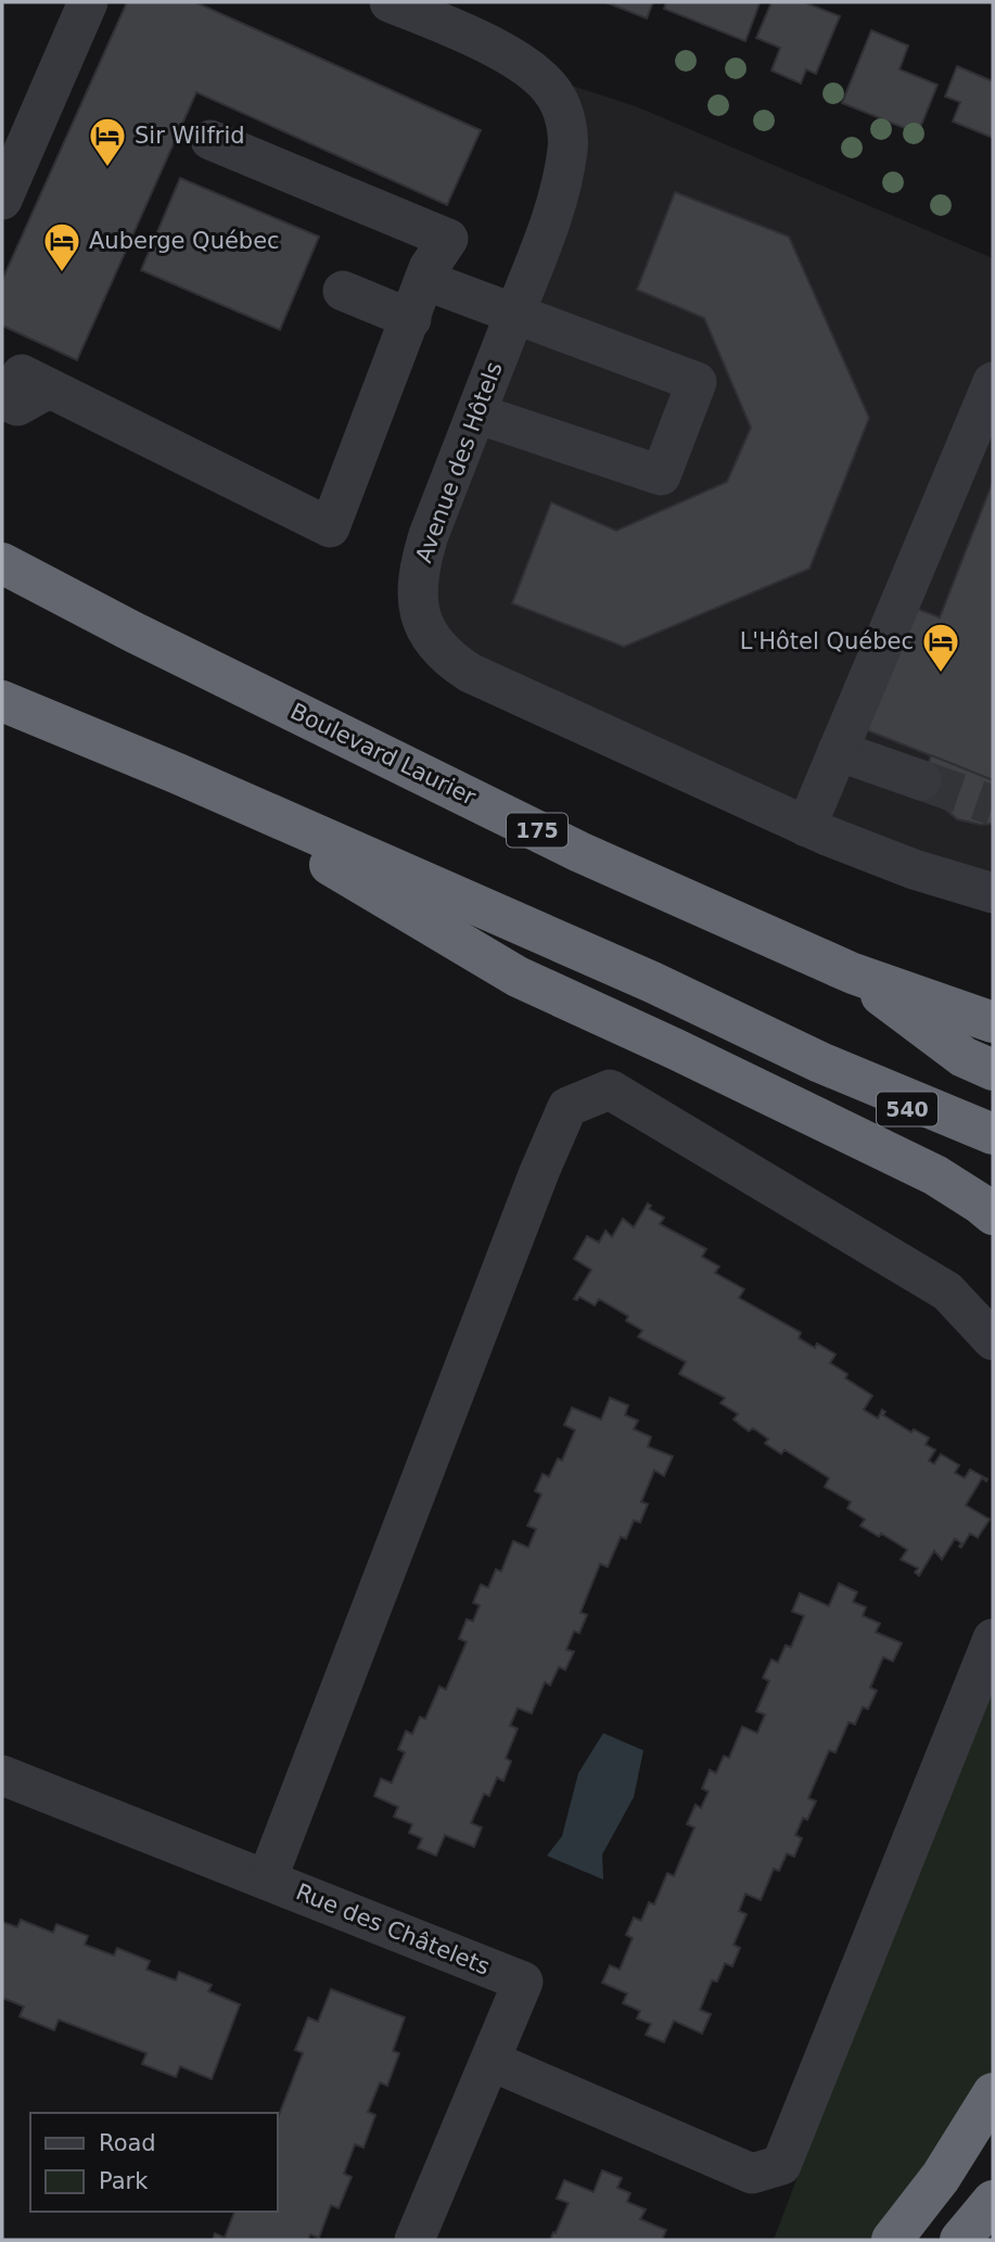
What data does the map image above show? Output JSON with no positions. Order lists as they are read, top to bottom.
{
  "streets": {
    "highway": ["Boulevard Laurier", "175", "540"],
    "street": ["Avenue des Hôtels", "Rue des Châtelets"]
  },
  "places": {
    "hotel": ["Sir Wilfrid", "Auberge Québec", "L'Hôtel Québec"]
  },
  "legend": ["Road", "Park"]
}
